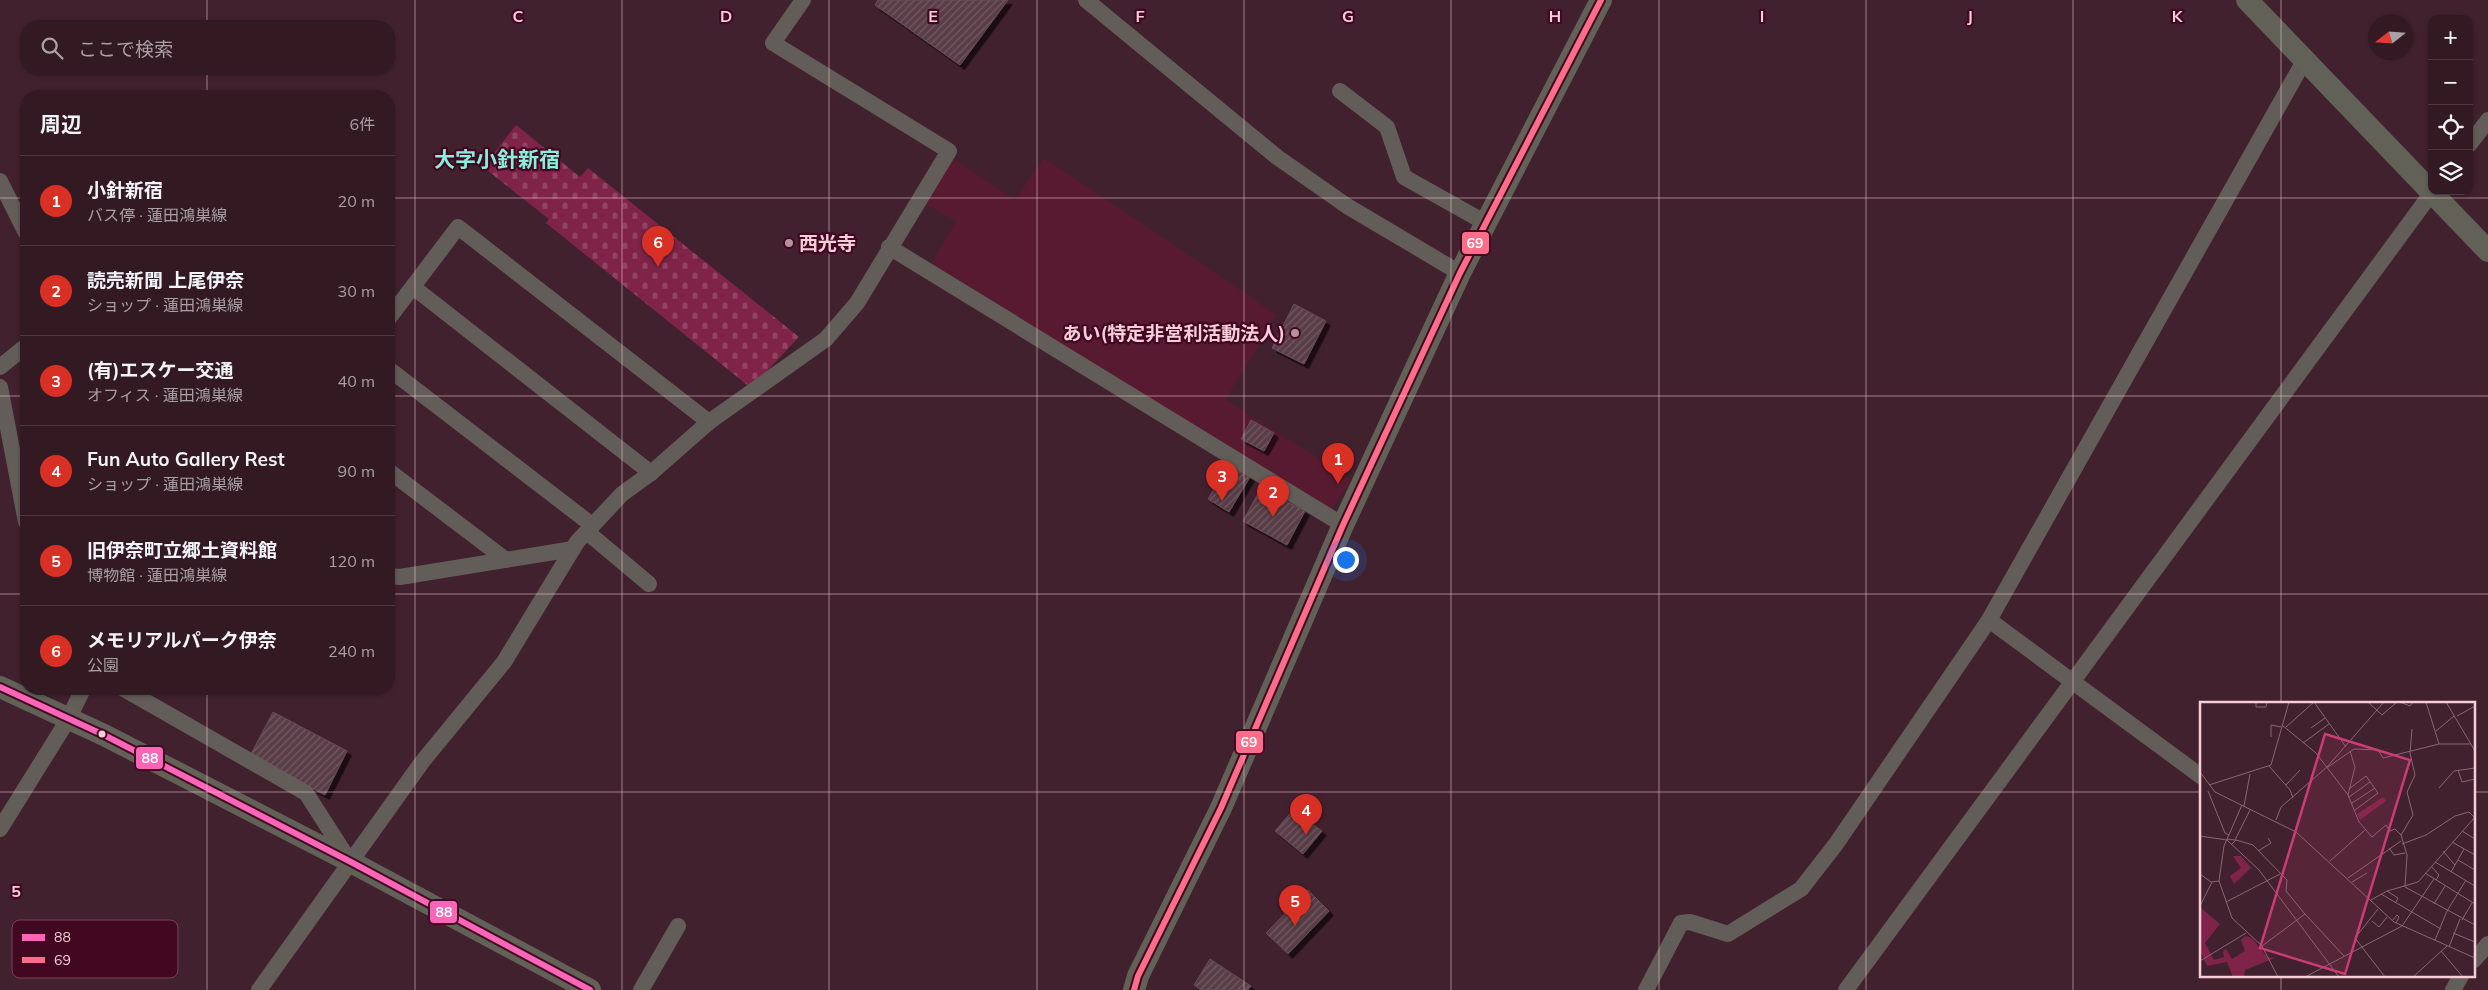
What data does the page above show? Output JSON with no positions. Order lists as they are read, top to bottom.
{
  "districts": ["大字小針新宿"],
  "places": ["西光寺", "あい(特定非営利活動法人)"],
  "lines": ["transit line 69", "transit line 88"],
  "legend": ["88", "69"],
  "north": "left",
  "page": {
    "map_buttons": ["+", "−"],
    "search": "ここで検索",
    "heading": ["周辺", "6件"],
    "list": [
      {
        "mark": "1",
        "name": "小針新宿",
        "note": "バス停 · 蓮田鴻巣線",
        "value": "20 m"
      },
      {
        "mark": "2",
        "name": "読売新聞 上尾伊奈",
        "note": "ショップ · 蓮田鴻巣線",
        "value": "30 m"
      },
      {
        "mark": "3",
        "name": "(有)エスケー交通",
        "note": "オフィス · 蓮田鴻巣線",
        "value": "40 m"
      },
      {
        "mark": "4",
        "name": "Fun Auto Gallery Rest",
        "note": "ショップ · 蓮田鴻巣線",
        "value": "90 m"
      },
      {
        "mark": "5",
        "name": "旧伊奈町立郷土資料館",
        "note": "博物館 · 蓮田鴻巣線",
        "value": "120 m"
      },
      {
        "mark": "6",
        "name": "メモリアルパーク伊奈",
        "note": "公園",
        "value": "240 m"
      }
    ],
    "pins": [
      "6",
      "1",
      "3",
      "2",
      "4",
      "5"
    ]
  },
  "grid": {
    "columns": [
      "C",
      "D",
      "E",
      "F",
      "G",
      "H",
      "I",
      "J",
      "K"
    ],
    "rows": ["5"]
  }
}
